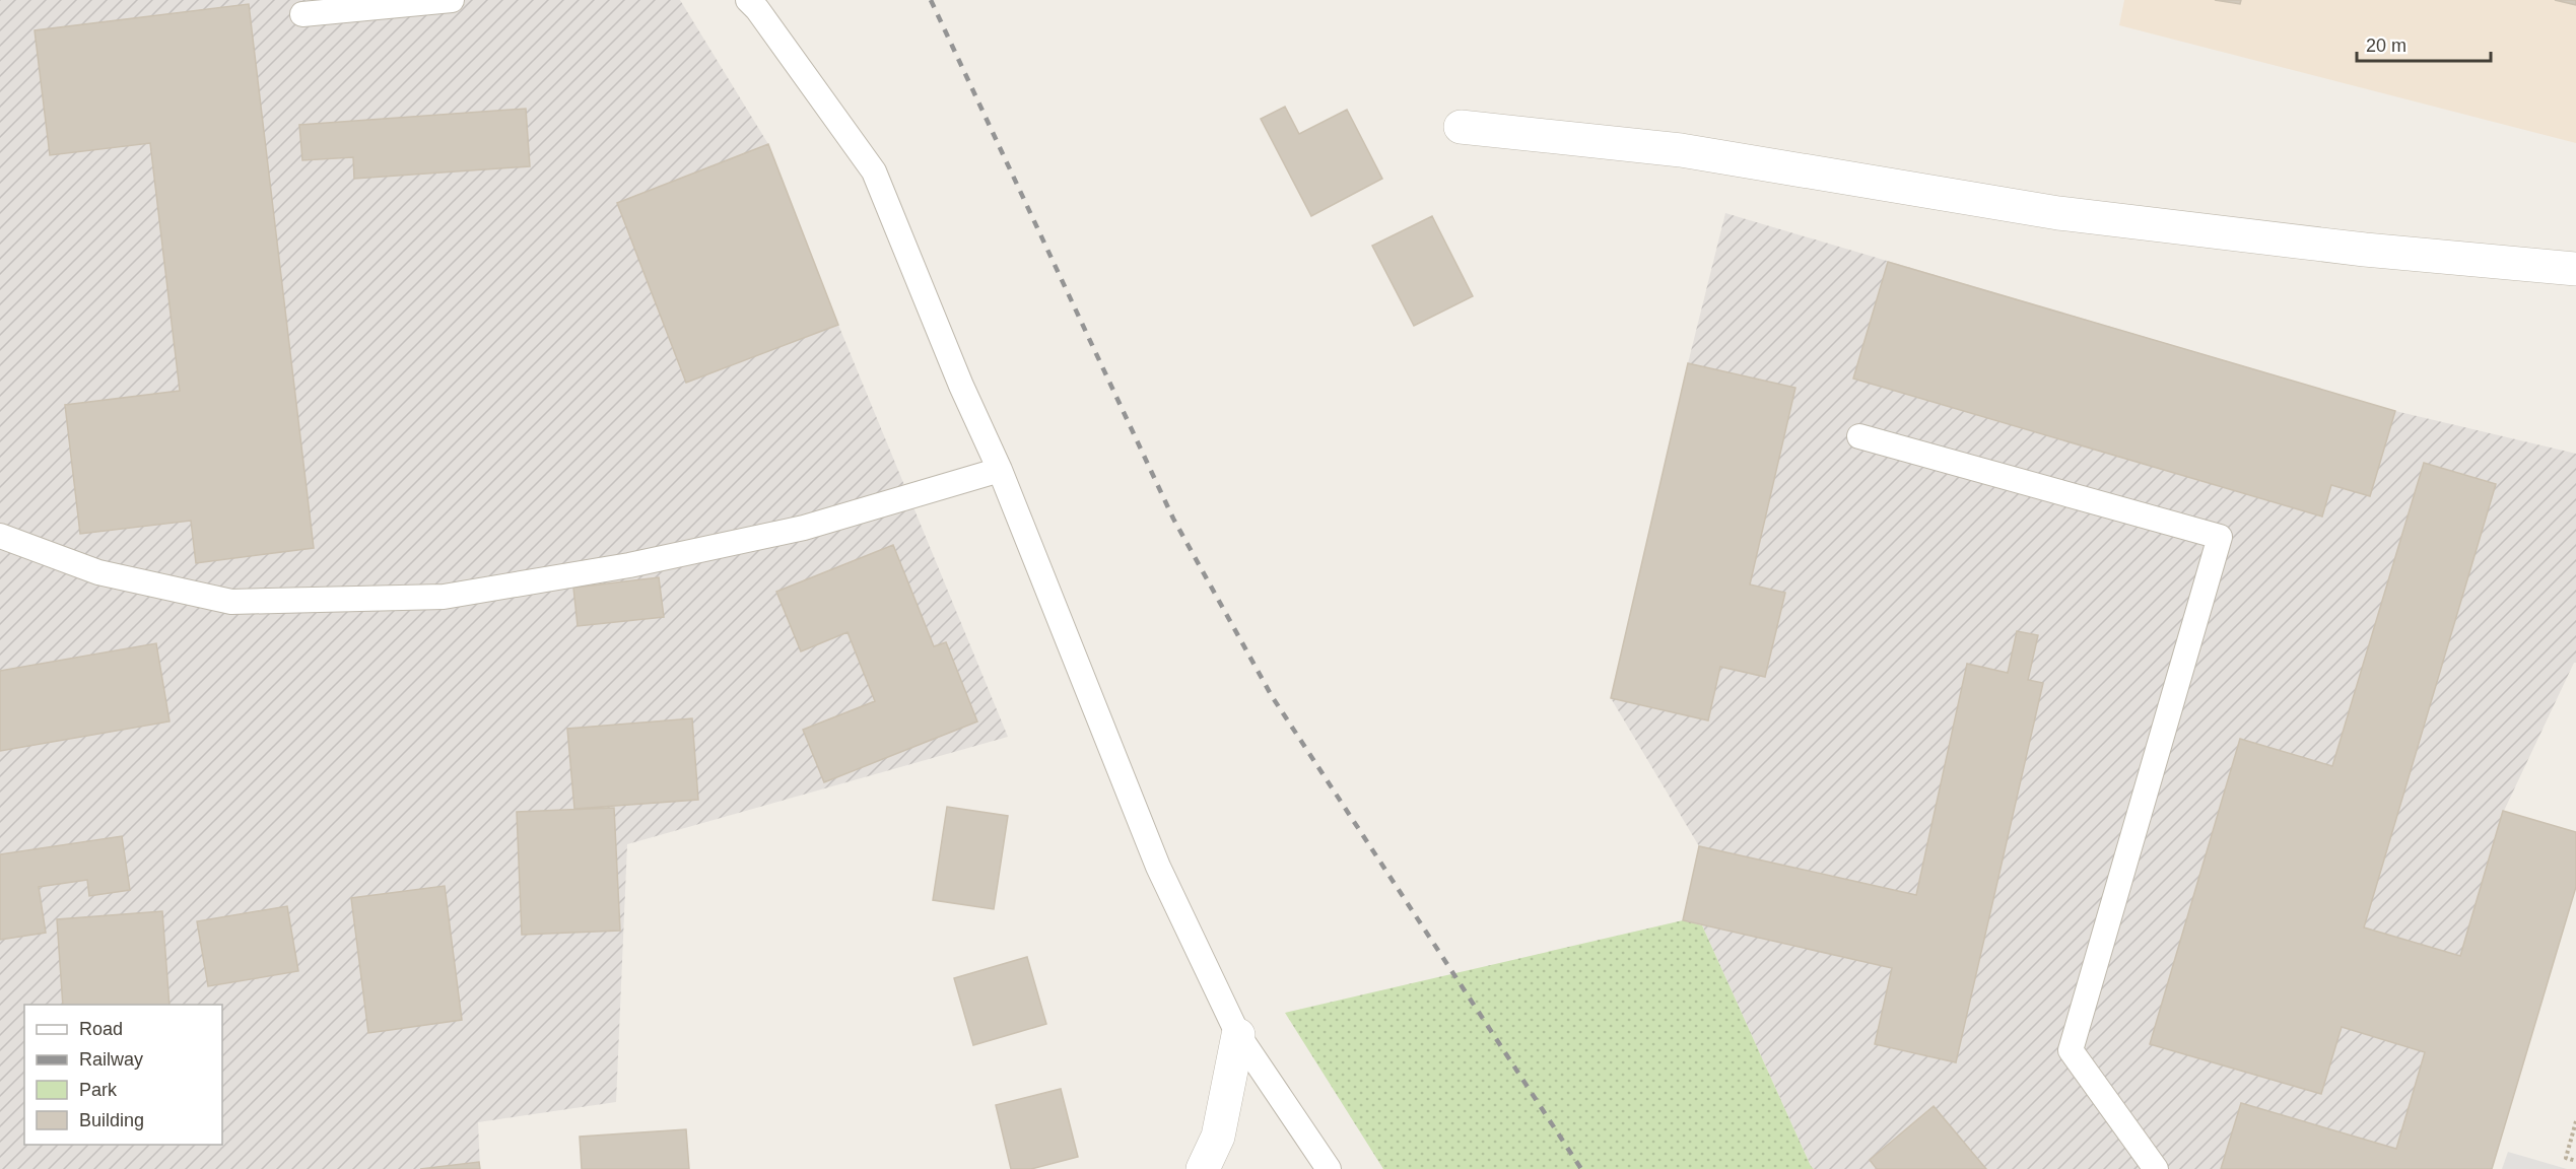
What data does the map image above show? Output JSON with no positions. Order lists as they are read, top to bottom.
{
  "legend": [
    "Road",
    "Railway",
    "Park",
    "Building"
  ],
  "scale_bar": "20 m"
}
